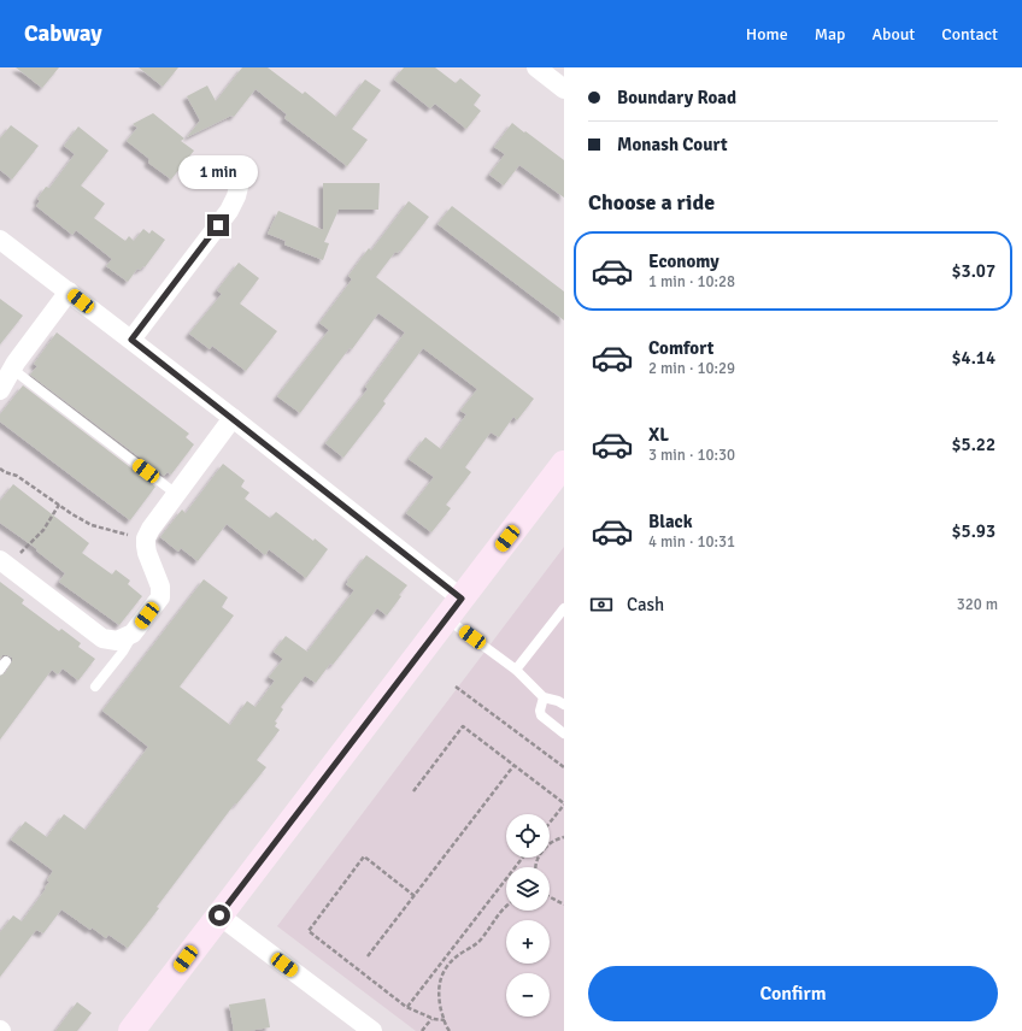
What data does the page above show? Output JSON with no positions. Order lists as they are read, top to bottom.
{
  "page": {
    "header": "Cabway",
    "nav": [
      "Home",
      "Map",
      "About",
      "Contact"
    ],
    "banner": ["Boundary Road", "Monash Court"],
    "bubble": "1 min",
    "heading": "Choose a ride",
    "list": [
      {
        "name": "Economy",
        "note": "1 min · 10:28",
        "value": "$3.07"
      },
      {
        "name": "Comfort",
        "note": "2 min · 10:29",
        "value": "$4.14"
      },
      {
        "name": "XL",
        "note": "3 min · 10:30",
        "value": "$5.22"
      },
      {
        "name": "Black",
        "note": "4 min · 10:31",
        "value": "$5.93"
      }
    ],
    "pay": ["Cash", "320 m"],
    "map_buttons": ["+", "−"],
    "buttons": "Confirm"
  }
}
